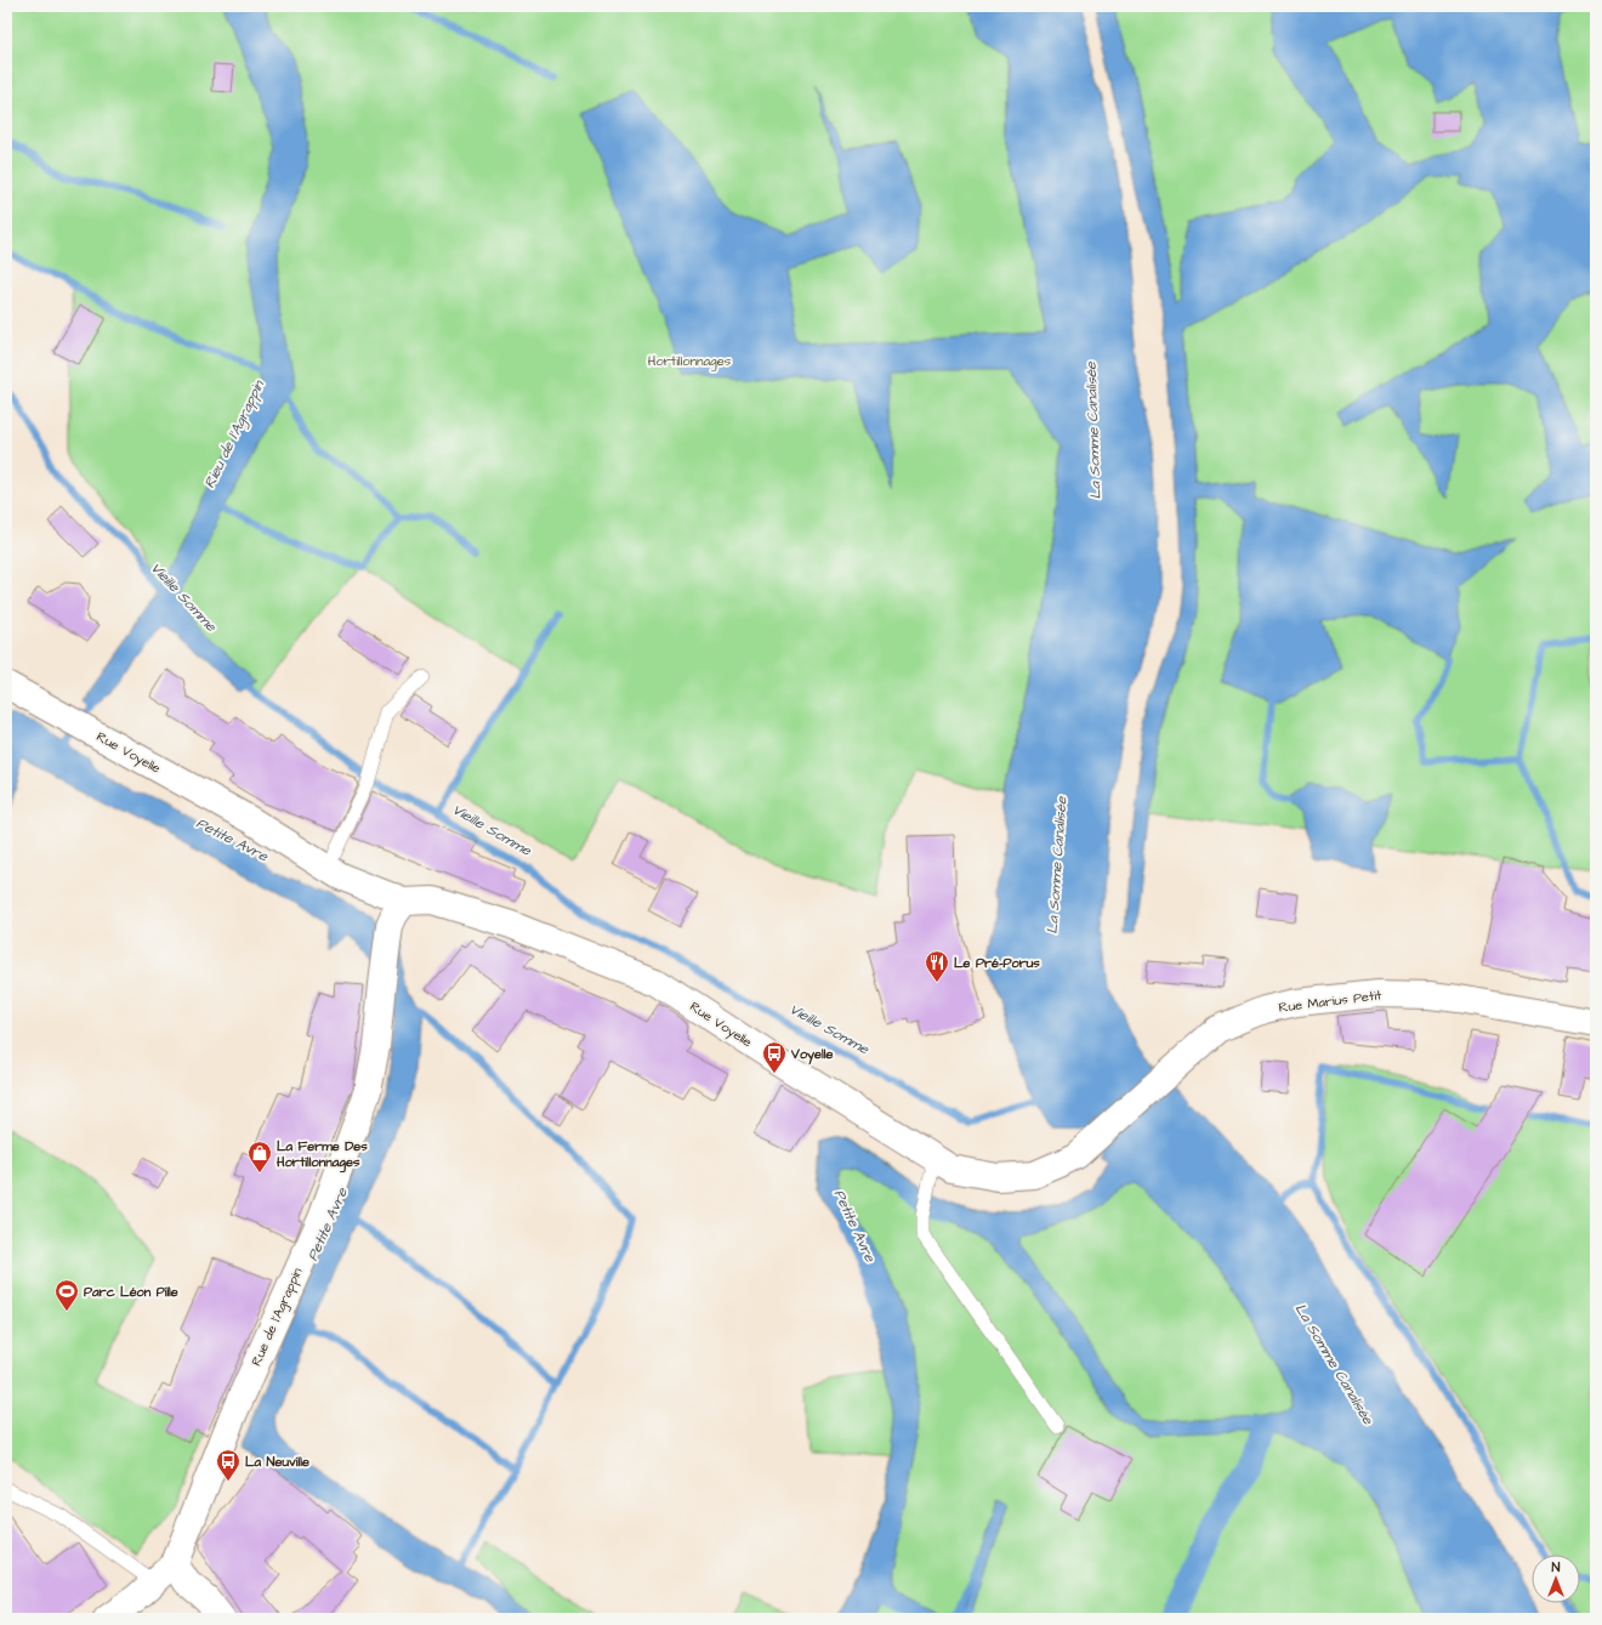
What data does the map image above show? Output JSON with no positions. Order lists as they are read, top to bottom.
{
  "streets": {
    "street": ["Rue Voyelle", "Rue Marius Petit", "Rue de l'Agrappin"]
  },
  "crossings": [
    ["Rue Voyelle", "Rue Marius Petit"],
    ["Rue Voyelle", "Rue de l'Agrappin"]
  ],
  "water": [
    "La Somme Canalisée",
    "Rieu de l'Agrappin",
    "Vieille Somme",
    "Petite Avre"
  ],
  "parks": ["Hortillonnages"],
  "places": {
    "restaurant": ["Le Pré-Porus"],
    "bus stop": ["Voyelle", "La Neuville"],
    "shop": ["La Ferme Des Hortillonnages"],
    "sports": ["Parc Léon Pille"]
  },
  "north": "top"
}
